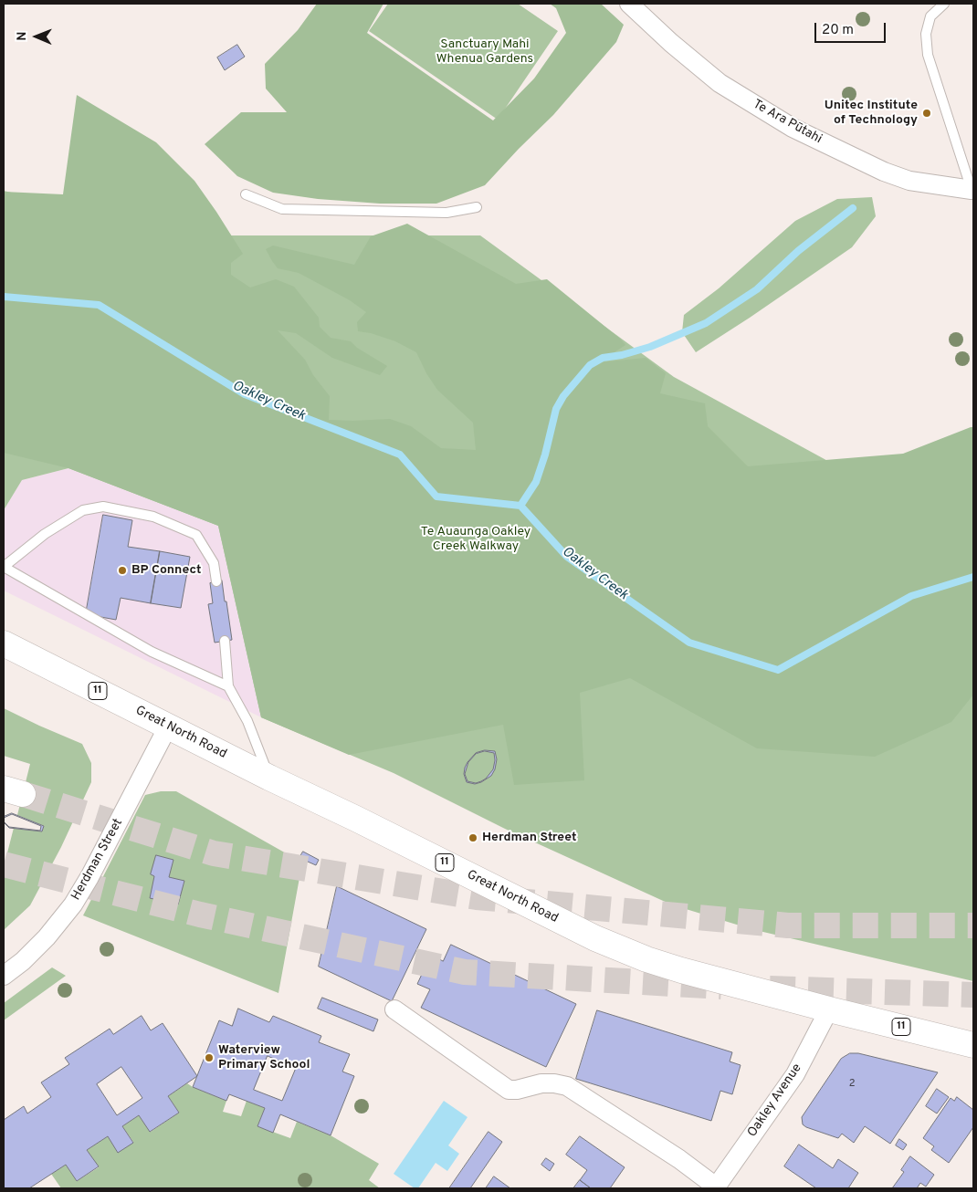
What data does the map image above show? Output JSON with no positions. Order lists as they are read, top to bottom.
{
  "streets": {
    "main road": ["11", "Great North Road"],
    "street": ["Te Ara Pūtahi", "Herdman Street", "Oakley Avenue"]
  },
  "crossings": [
    ["Great North Road", "Herdman Street"],
    ["Great North Road", "Oakley Avenue"]
  ],
  "water": ["Oakley Creek"],
  "parks": ["Sanctuary Mahi Whenua Gardens", "Te Auaunga Oakley Creek Walkway"],
  "places": [
    "Unitec Institute of Technology",
    "BP Connect",
    "Herdman Street",
    "Waterview Primary School"
  ],
  "house_numbers": ["2"],
  "scale_bar": "20 m",
  "north": "left"
}
